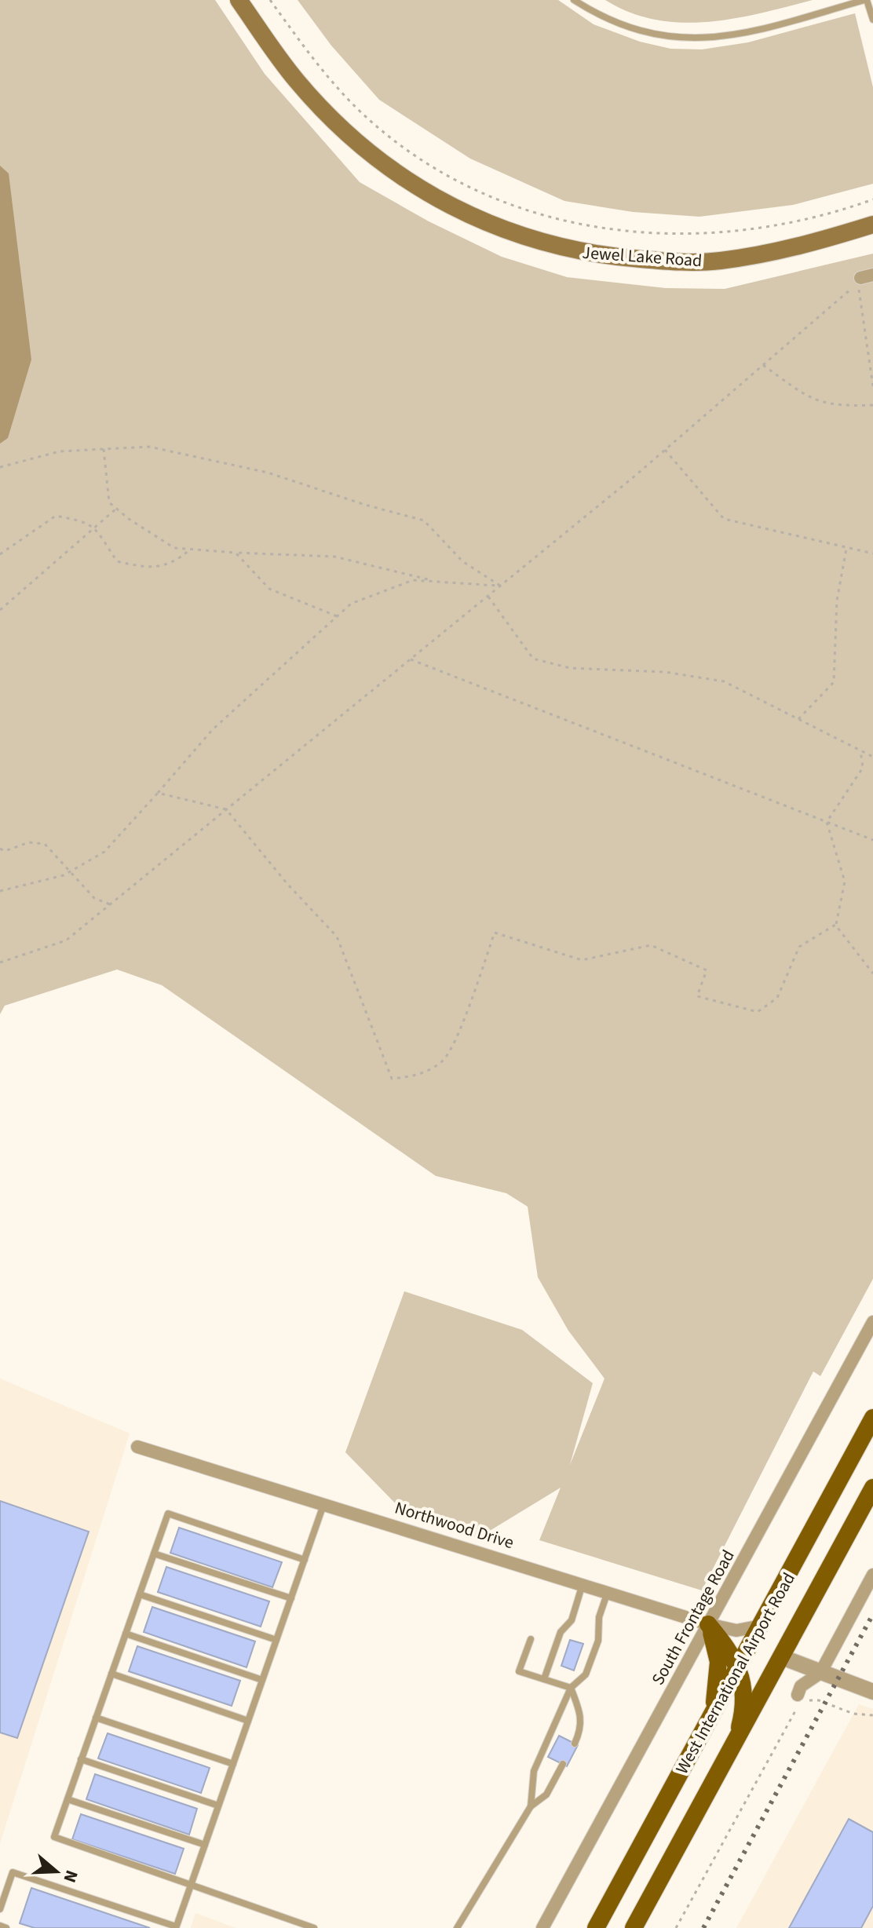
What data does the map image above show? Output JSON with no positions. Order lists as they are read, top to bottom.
{
  "streets": {
    "main road": ["Jewel Lake Road", "West International Airport Road"],
    "street": ["Northwood Drive", "South Frontage Road"]
  },
  "crossings": [
    ["Northwood Drive", "South Frontage Road"],
    ["Northwood Drive", "West International Airport Road"]
  ],
  "north": "right"
}
